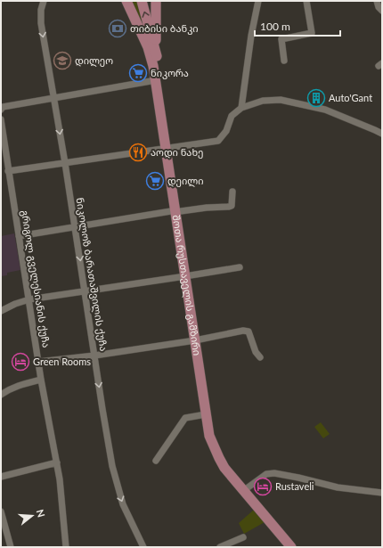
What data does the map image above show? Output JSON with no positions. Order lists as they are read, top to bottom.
{
  "streets": {
    "main road": ["შოთა რუსთაველის გამზირი"],
    "street": ["ნიკოლოზ ბარათაშვილის ქუჩა", "გრიგოლ გველესიანის ქუჩა"]
  },
  "one_way": ["ნიკოლოზ ბარათაშვილის ქუჩა"],
  "places": {
    "bank": ["თიბისი ბანკი"],
    "school or university": ["დილეო"],
    "supermarket": ["ნიკორა", "დეილი"],
    "building": ["Auto'Gant"],
    "restaurant": ["აოდი ნახე"],
    "hotel": ["Green Rooms", "Rustaveli"]
  },
  "scale_bar": "100 m",
  "north": "right"
}
